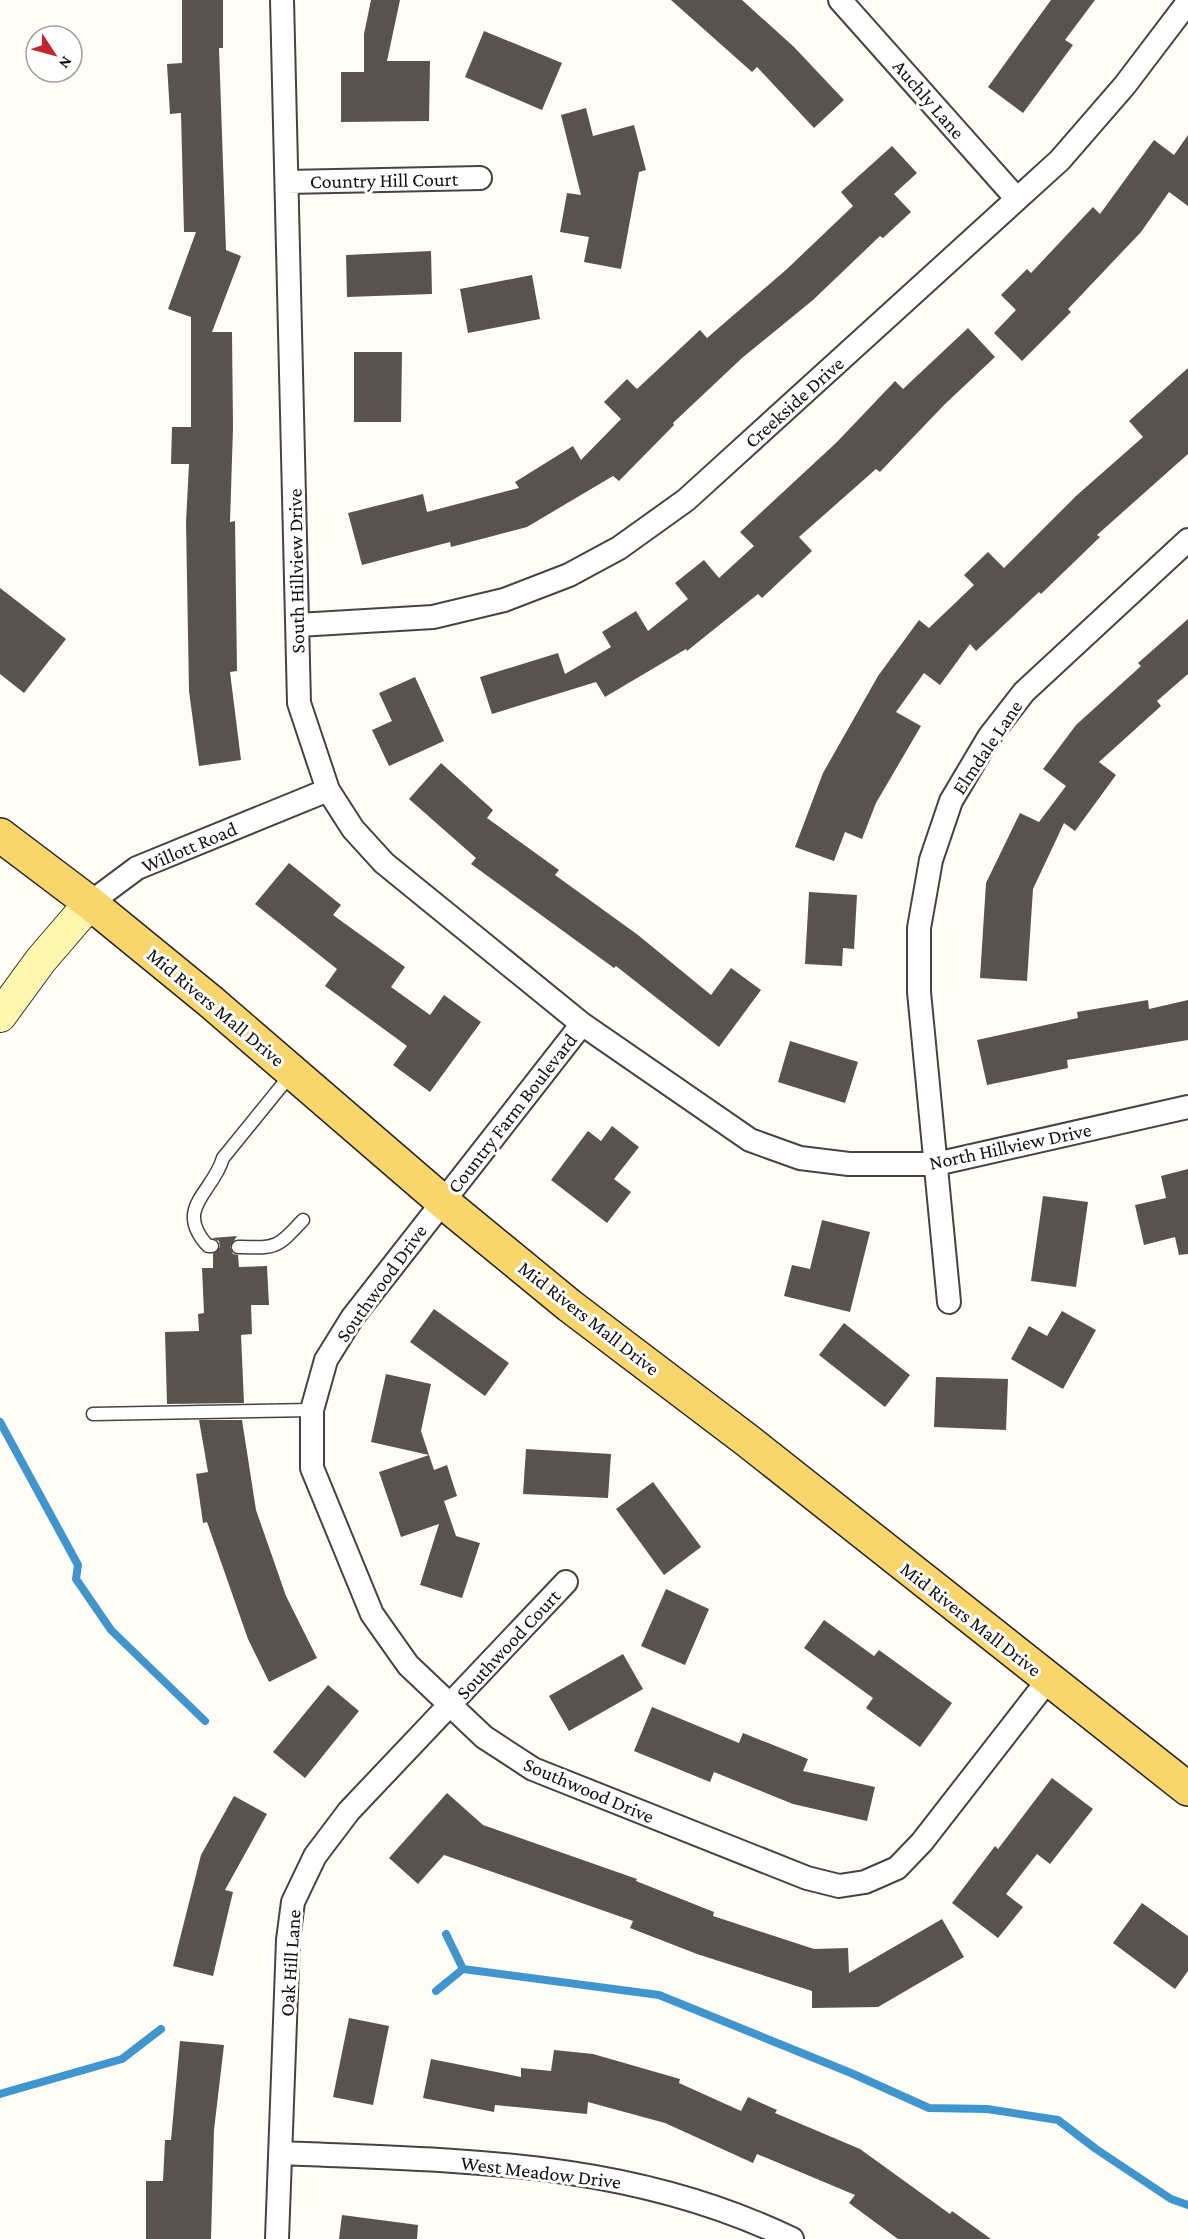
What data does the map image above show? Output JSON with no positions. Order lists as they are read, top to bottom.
{
  "streets": {
    "main road": ["Willott Road", "Mid Rivers Mall Drive"],
    "street": [
      "Auchly Lane",
      "Country Hill Court",
      "Creekside Drive",
      "South Hillview Drive",
      "Elmdale Lane",
      "Country Farm Boulevard",
      "North Hillview Drive",
      "Southwood Drive",
      "Southwood Court",
      "Oak Hill Lane",
      "West Meadow Drive"
    ]
  },
  "crossings": [
    ["Auchly Lane", "Creekside Drive"],
    ["Country Hill Court", "South Hillview Drive"],
    ["Creekside Drive", "South Hillview Drive"],
    ["South Hillview Drive", "Willott Road"],
    ["South Hillview Drive", "Country Farm Boulevard"],
    ["South Hillview Drive", "North Hillview Drive"],
    ["Elmdale Lane", "North Hillview Drive"],
    ["Willott Road", "Mid Rivers Mall Drive"],
    ["Mid Rivers Mall Drive", "Country Farm Boulevard"],
    ["Mid Rivers Mall Drive", "Southwood Drive"],
    ["Country Farm Boulevard", "North Hillview Drive"],
    ["Country Farm Boulevard", "Southwood Drive"],
    ["Southwood Drive", "Southwood Court"],
    ["Southwood Drive", "Oak Hill Lane"],
    ["Southwood Court", "Oak Hill Lane"],
    ["Oak Hill Lane", "West Meadow Drive"]
  ],
  "north": "bottom right"
}
